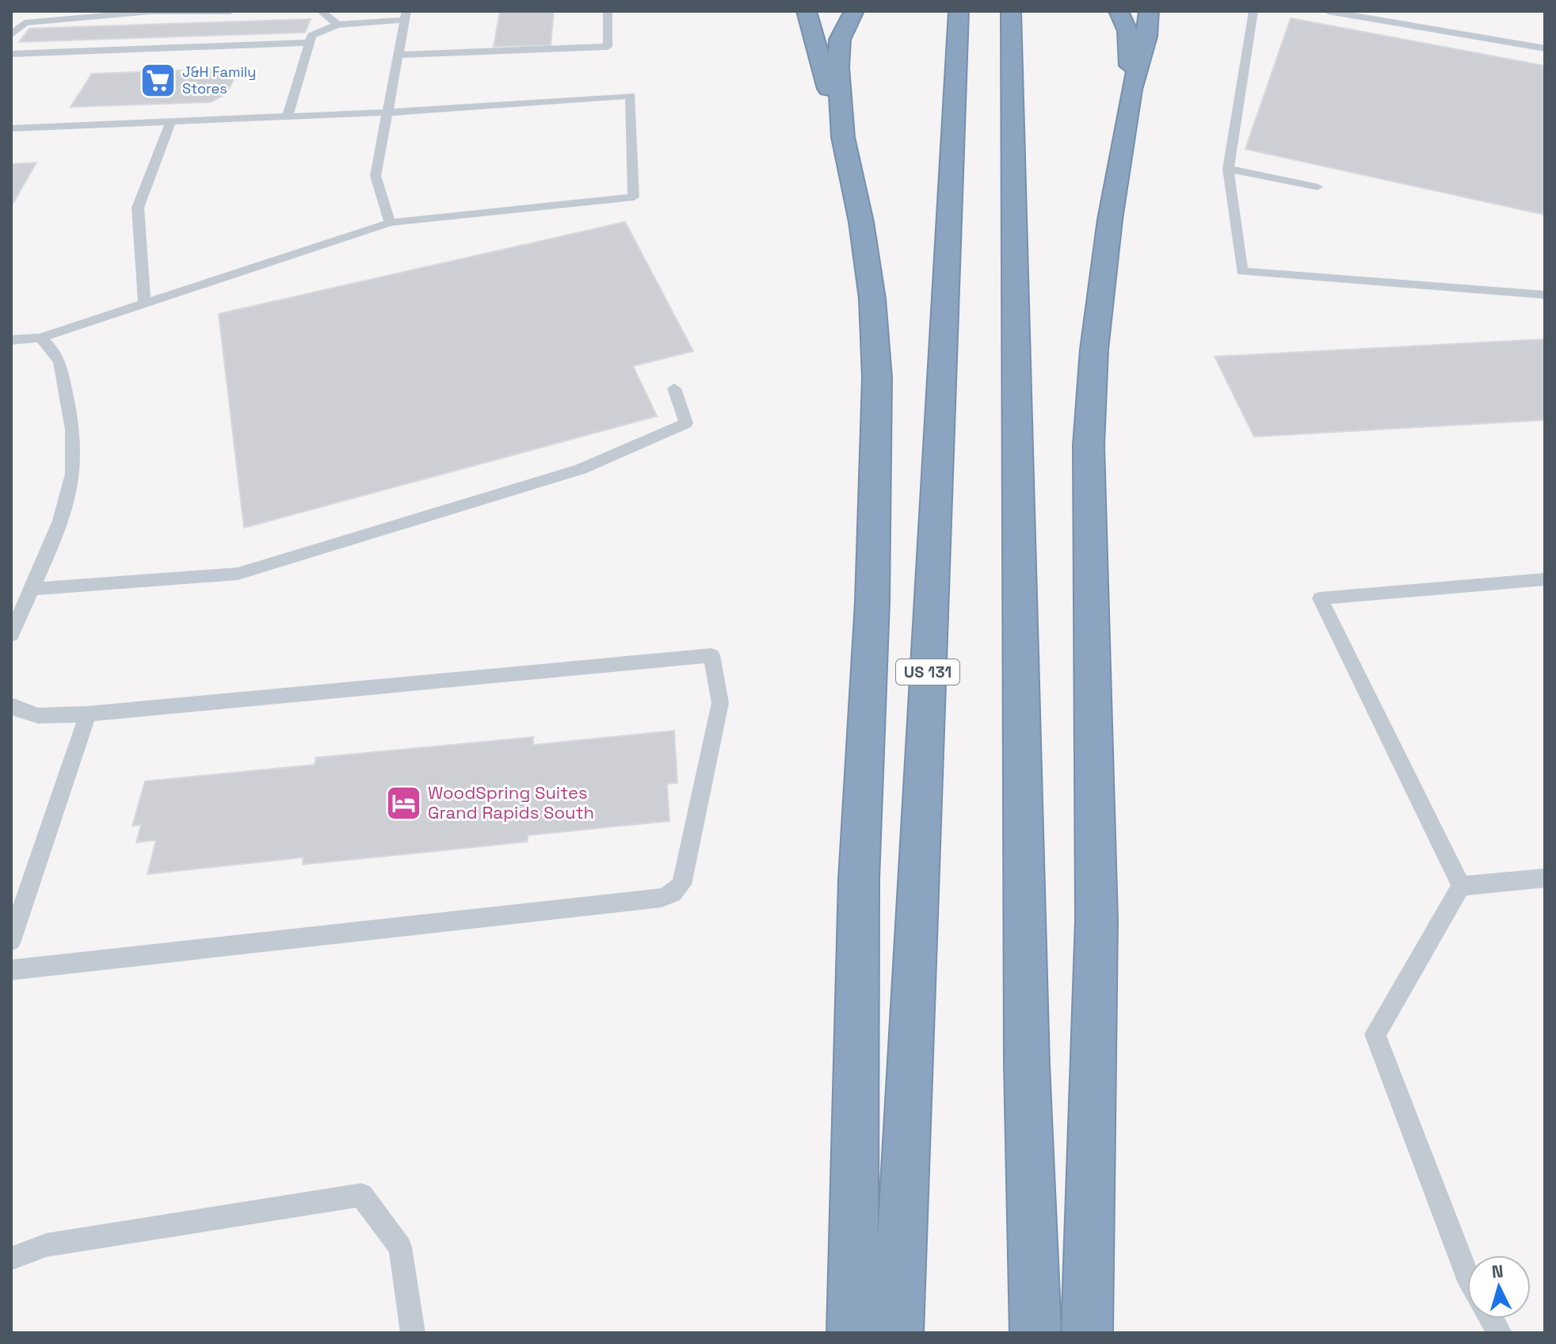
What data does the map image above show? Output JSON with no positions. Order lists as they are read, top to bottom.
{
  "streets": {
    "highway": ["US 131"]
  },
  "places": {
    "supermarket": ["J&H Family Stores"],
    "hotel": ["WoodSpring Suites Grand Rapids South"]
  },
  "north": "top"
}
